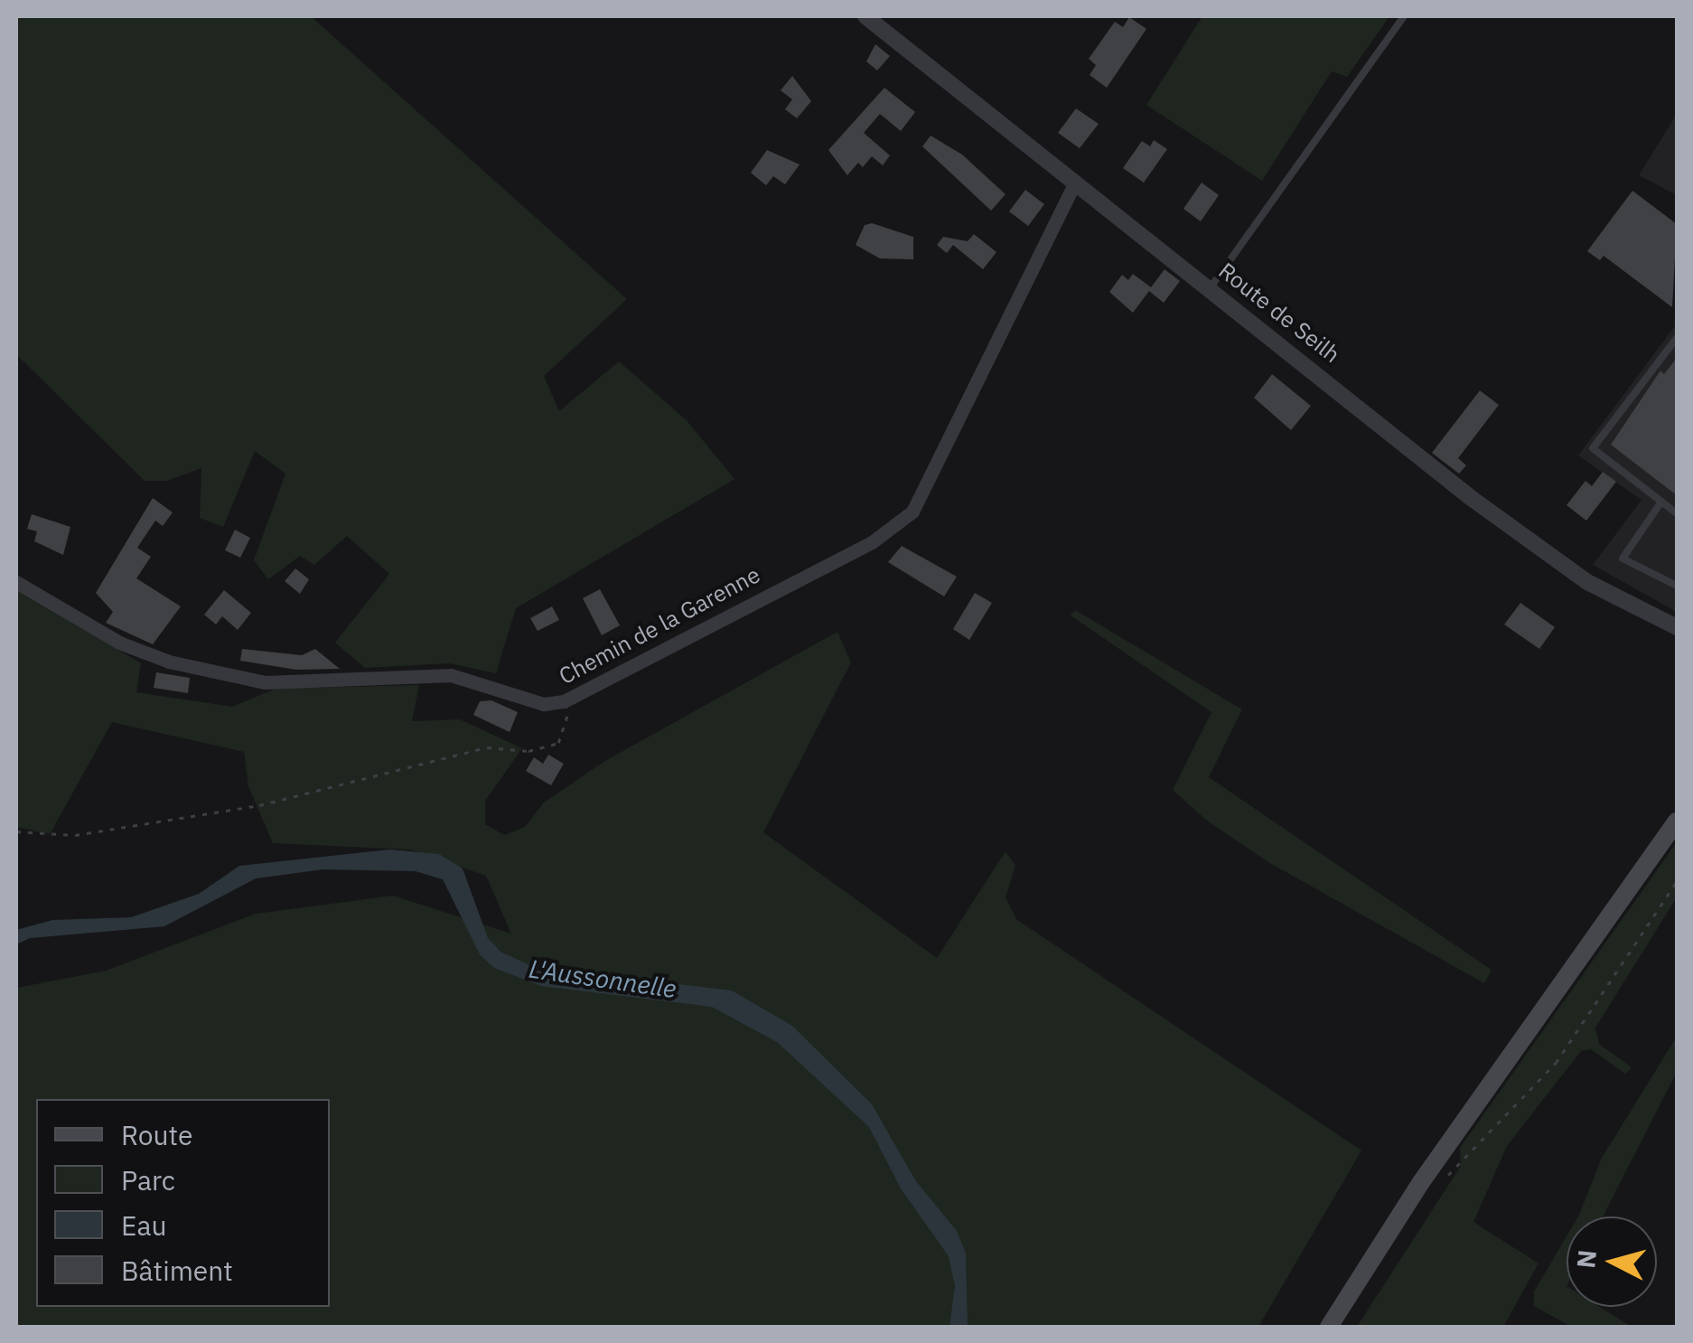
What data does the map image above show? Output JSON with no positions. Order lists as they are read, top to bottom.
{
  "streets": {
    "street": ["Route de Seilh", "Chemin de la Garenne"]
  },
  "crossings": [
    ["Route de Seilh", "Chemin de la Garenne"]
  ],
  "water": ["L'Aussonnelle"],
  "legend": [
    "Route",
    "Parc",
    "Eau",
    "Bâtiment"
  ],
  "north": "left"
}
